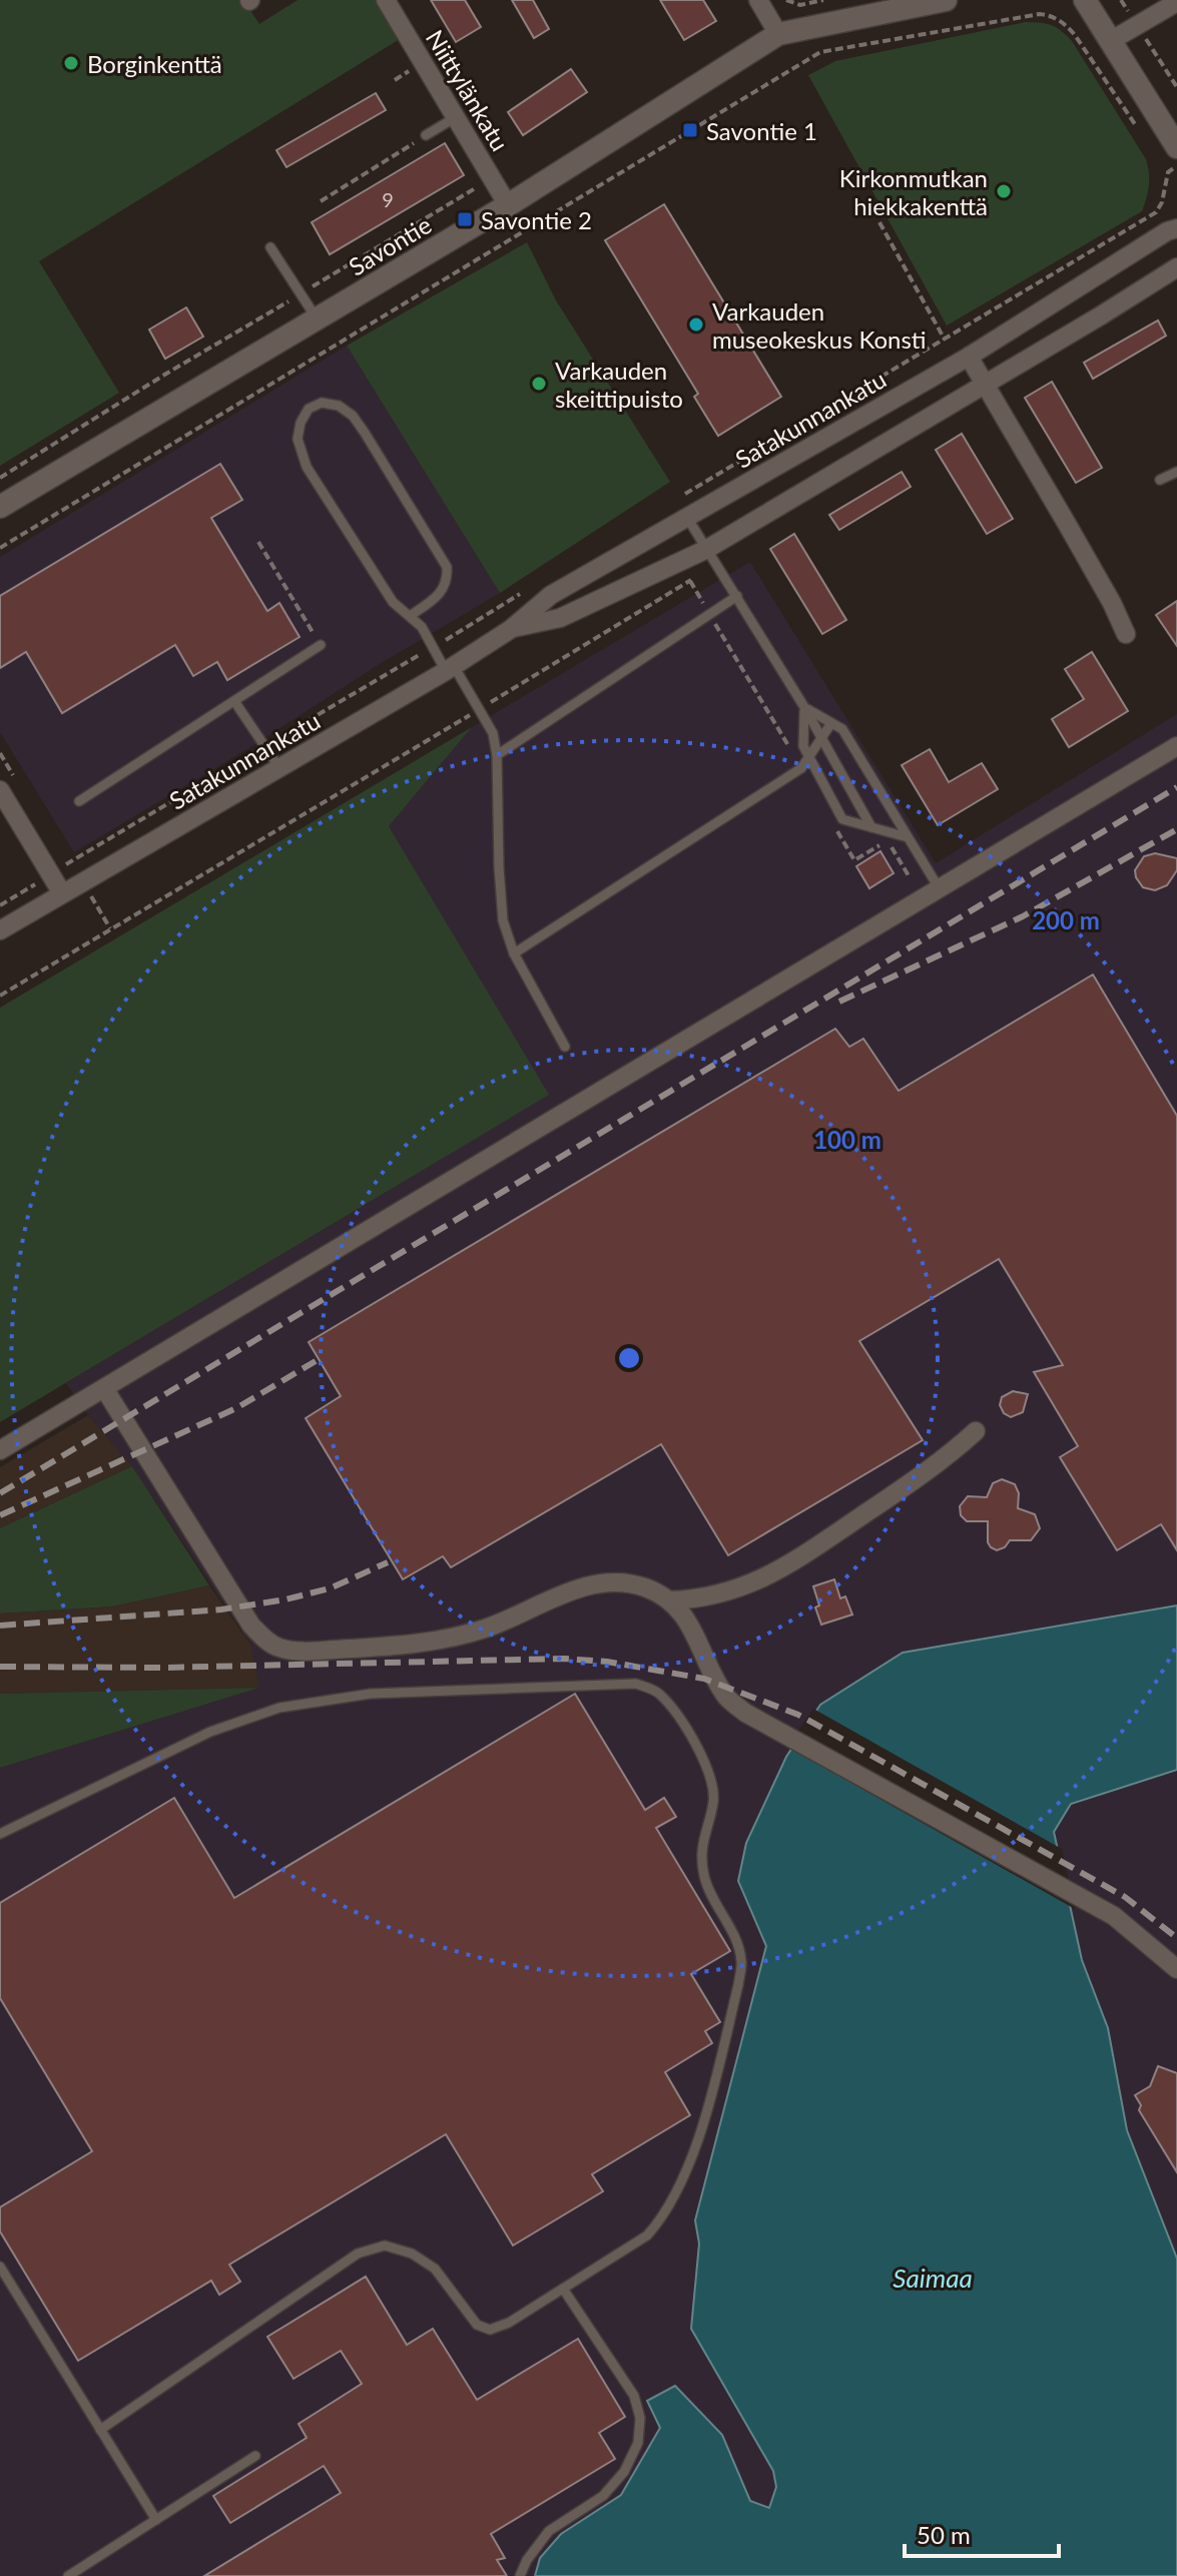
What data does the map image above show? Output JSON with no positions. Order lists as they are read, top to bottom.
{
  "streets": {
    "street": ["Niittylänkatu", "Savontie", "Satakunnankatu"]
  },
  "crossings": [
    ["Niittylänkatu", "Savontie"]
  ],
  "water": ["Saimaa"],
  "places": {
    "other": [
      "Borginkenttä",
      "Kirkonmutkan hiekkakenttä",
      "Varkauden museokeskus Konsti",
      "Varkauden skeittipuisto"
    ],
    "transit": ["Savontie 1", "Savontie 2"]
  },
  "house_numbers": ["9"],
  "scale_bar": "50 m",
  "rings": ["200 m", "100 m"]
}
